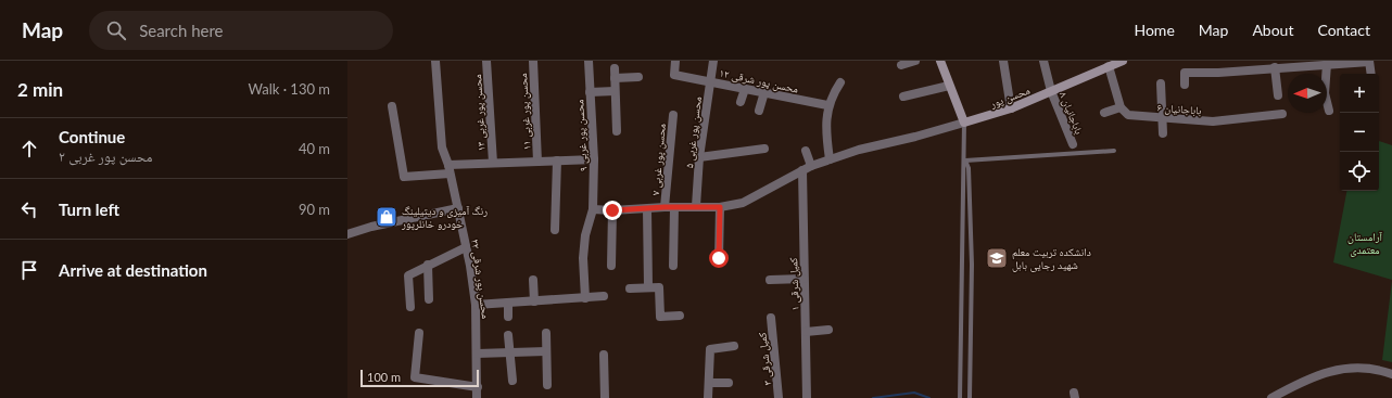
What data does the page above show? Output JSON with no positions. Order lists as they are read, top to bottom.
{
  "streets": {
    "main road": ["محسن پور"],
    "street": [
      "محسن پور شرقی ۱۲",
      "باباجانیان ۶",
      "محسن پور غربی ۱۱",
      "محسن پور غربی ۱۳",
      "باباجانیان ۸",
      "محسن پور غربی ۵",
      "محسن پور غربی ۹",
      "محسن پور غربی ۷",
      "محسن پور شرقی ۲۲",
      "کمیل شرقی ۱",
      "کمیل شرقی ۳"
    ]
  },
  "crossings": [
    ["محسن پور شرقی ۱۲", "محسن پور غربی ۵"],
    ["محسن پور", "باباجانیان ۸"]
  ],
  "parks": ["آرامستان معتمدی"],
  "places": {
    "shop": ["رنگ آمیزی و دیتیلینگ خودرو خانلرپور"],
    "school or university": ["دانشکده تربیت معلم شهید رجایی بابل"]
  },
  "scale_bar": "100 m",
  "north": "left",
  "page": {
    "header": "Map",
    "search": "Search here",
    "nav": [
      "Home",
      "Map",
      "About",
      "Contact"
    ],
    "heading": ["2 min", "Walk · 130 m"],
    "map_buttons": ["+", "−"],
    "list": [
      ["Continue", "محسن پور غربی ۲", "40 m"],
      ["Turn left", "90 m"],
      "Arrive at destination"
    ],
    "scale": "100 m"
  }
}
